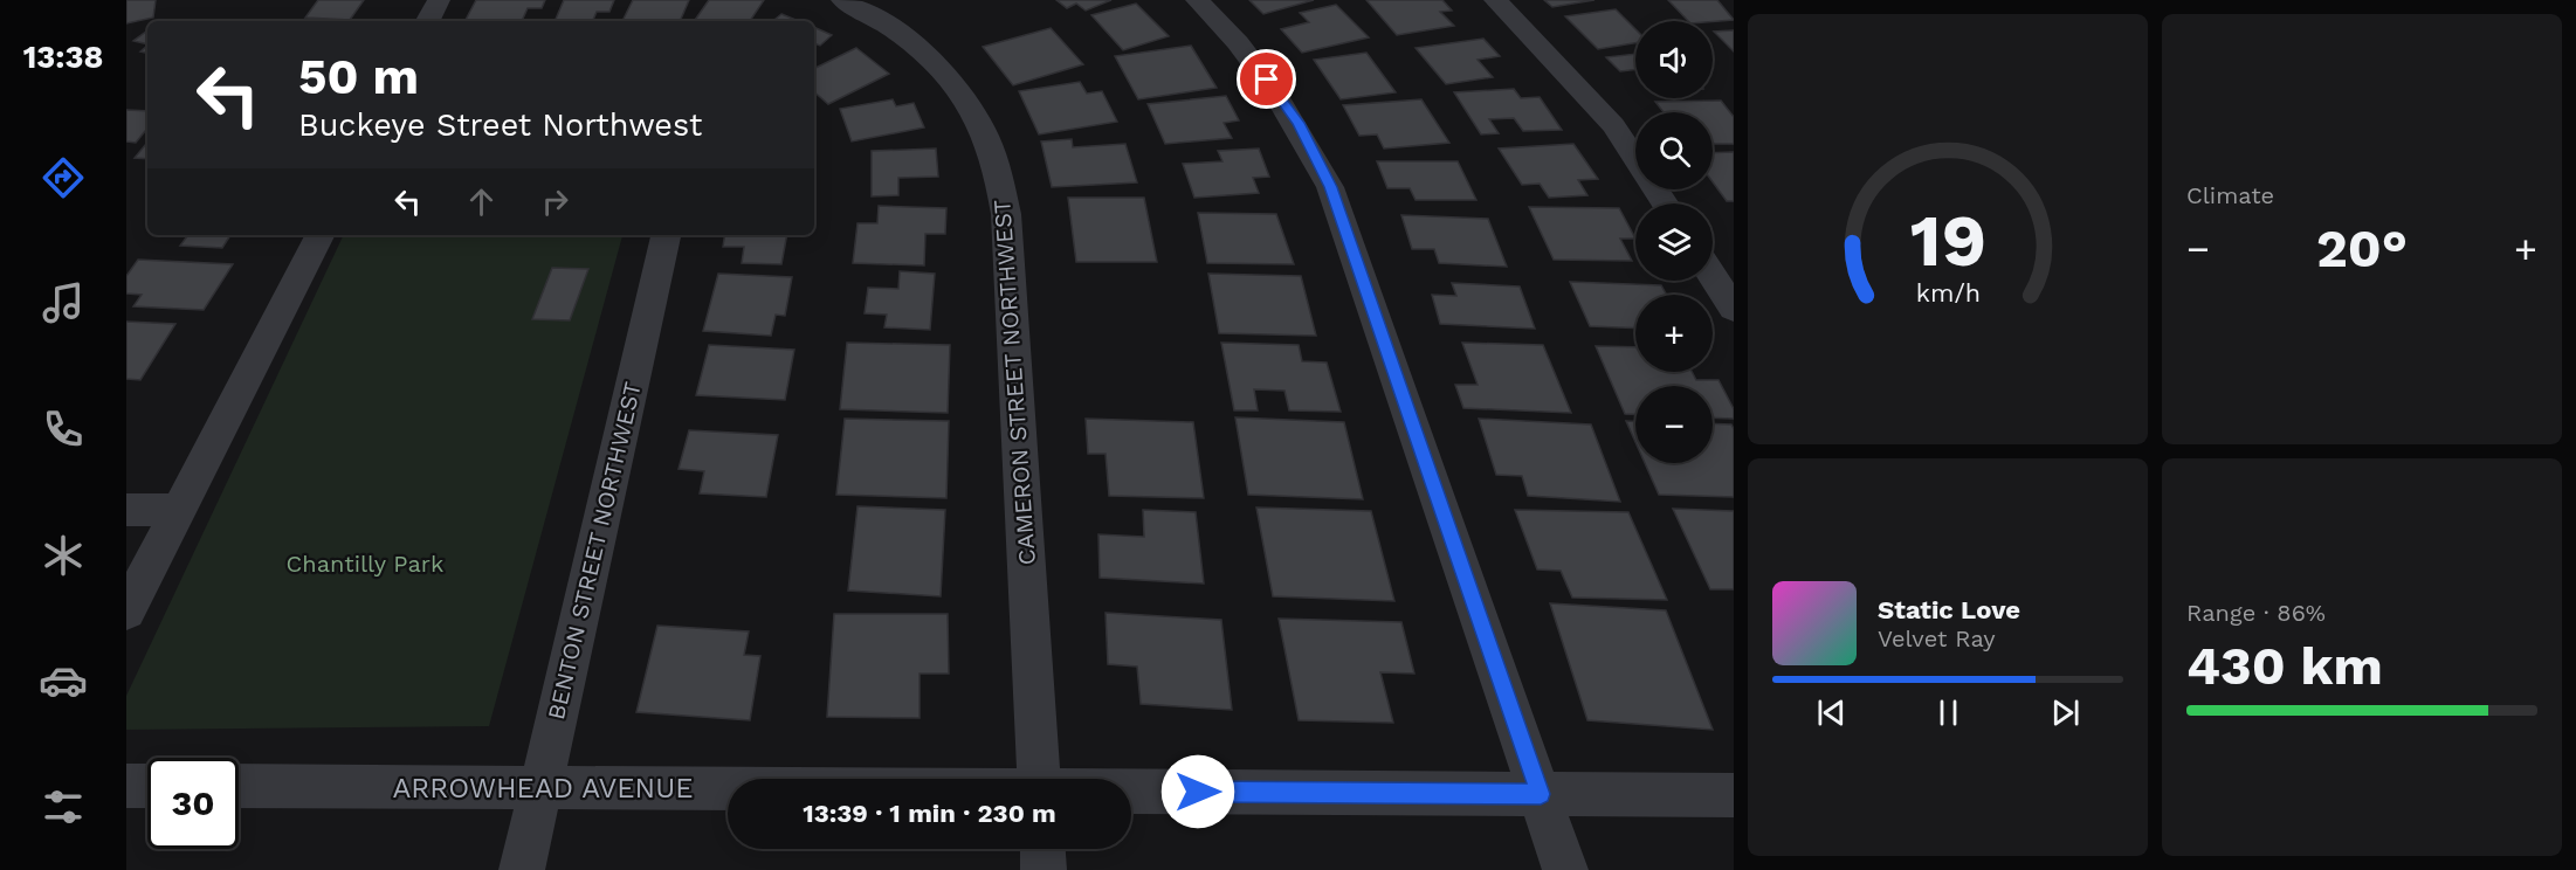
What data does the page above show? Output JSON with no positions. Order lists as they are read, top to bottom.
{
  "streets": {
    "street": ["CAMERON STREET NORTHWEST", "BENTON STREET NORTHWEST", "ARROWHEAD AVENUE"]
  },
  "crossings": [
    ["BENTON STREET NORTHWEST", "ARROWHEAD AVENUE"]
  ],
  "parks": ["Chantilly Park"],
  "page": {
    "tabs": "13:38",
    "tile": [
      "Climate",
      ["Range · 86%", "430 km"]
    ],
    "map_buttons": ["+", "−"],
    "turn": ["50 m", "Buckeye Street Northwest"],
    "heat": ["−", "20°", "+"],
    "song": ["Static Love", "Velvet Ray"],
    "limit": "30",
    "trip": "13:39 · 1 min · 230 m",
    "gauge": ["19", "km/h"]
  }
}
